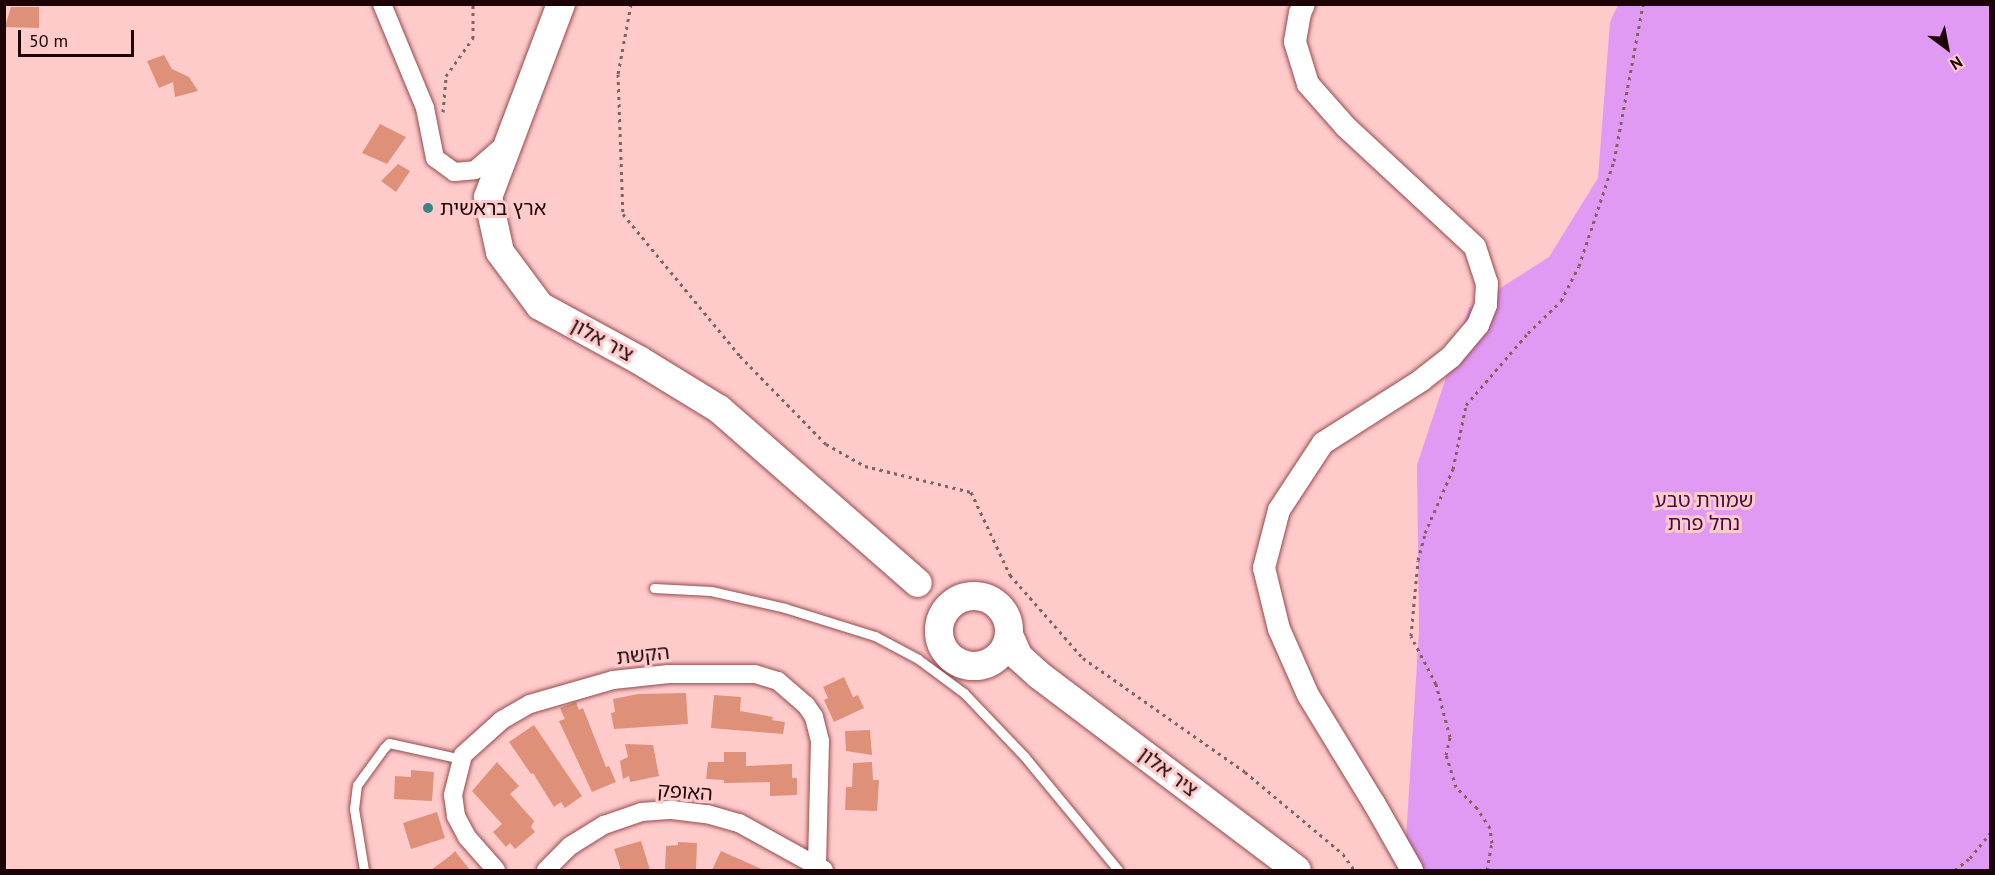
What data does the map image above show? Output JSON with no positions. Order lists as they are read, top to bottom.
{
  "streets": {
    "main road": ["ציר אלון"],
    "street": ["הקשת", "האופק"]
  },
  "crossings": [
    ["הקשת", "האופק"]
  ],
  "parks": ["שמורת טבע נחל פרת"],
  "places": ["ארץ בראשית"],
  "scale_bar": "50 m",
  "north": "bottom right"
}
